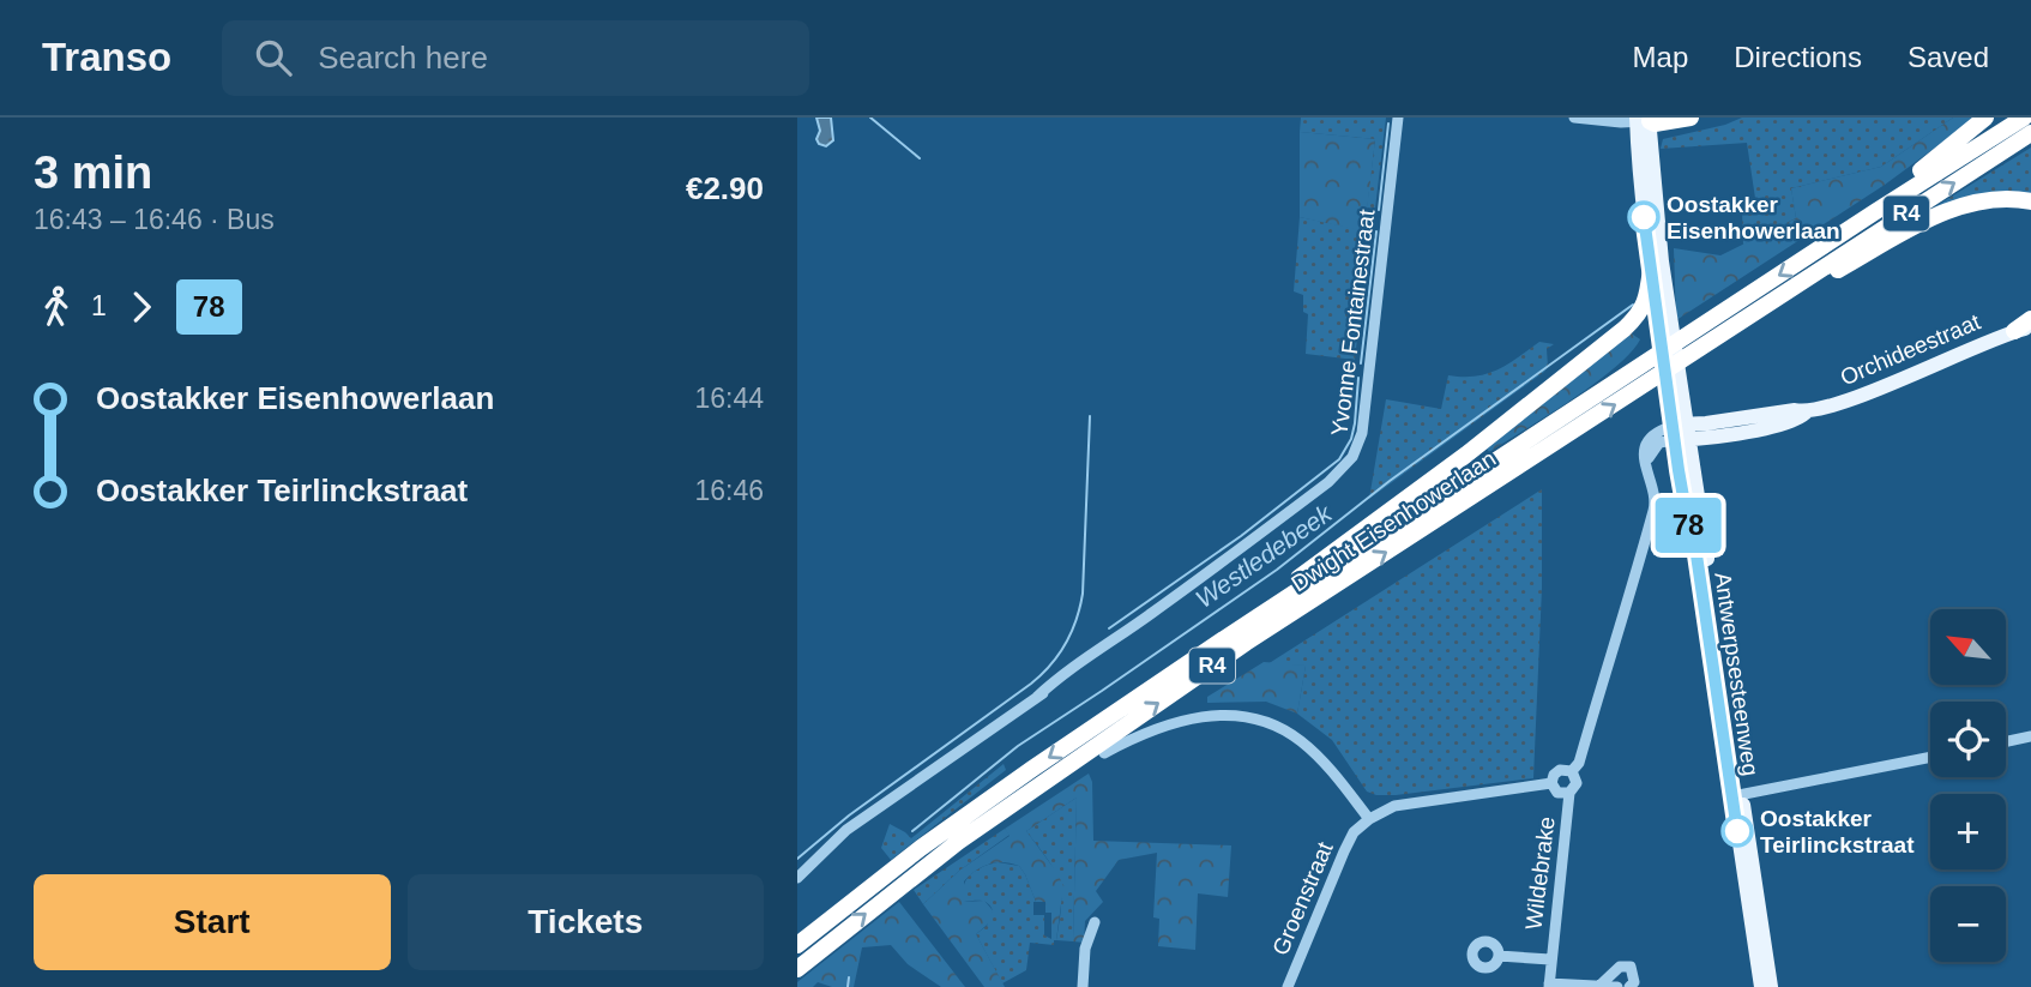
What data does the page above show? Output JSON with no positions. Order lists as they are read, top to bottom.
{
  "streets": {
    "highway": ["R4", "Dwight Eisenhowerlaan"],
    "main road": ["Orchideestraat", "Antwerpsesteenweg"],
    "street": ["Yvonne Fontainestraat", "Wildebrake", "Groenstraat"]
  },
  "crossings": [
    ["R4", "Dwight Eisenhowerlaan"],
    ["Orchideestraat", "Antwerpsesteenweg"],
    ["Wildebrake", "Groenstraat"]
  ],
  "water": ["Westledebeek"],
  "places": ["Oostakker Eisenhowerlaan", "Oostakker Teirlinckstraat"],
  "lines": ["bus line 78"],
  "north": "top left",
  "page": {
    "header": "Transo",
    "search": "Search here",
    "nav": ["Map", "Directions", "Saved"],
    "heading": ["3 min", "16:43 – 16:46 · Bus", "€2.90"],
    "on_map": "78",
    "legs": ["1", "78"],
    "list": [
      {
        "name": "Oostakker Eisenhowerlaan",
        "value": "16:44"
      },
      {
        "name": "Oostakker Teirlinckstraat",
        "value": "16:46"
      }
    ],
    "map_buttons": ["+", "−"],
    "buttons": ["Start", "Tickets"]
  }
}
